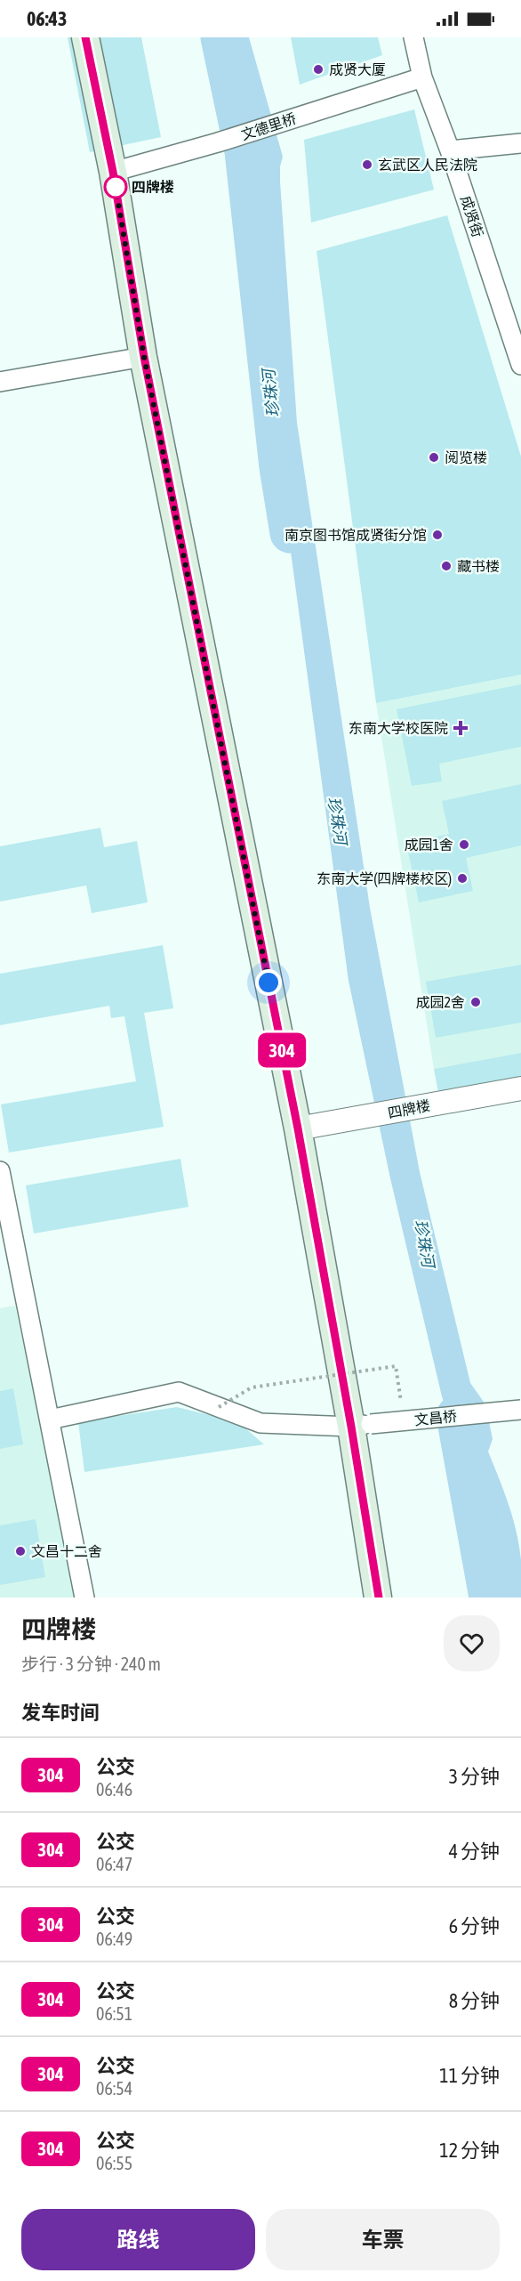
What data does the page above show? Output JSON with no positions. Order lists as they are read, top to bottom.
{
  "streets": {
    "street": [
      "文德里桥",
      "成贤街",
      "四牌楼",
      "文昌桥"
    ]
  },
  "crossings": [
    ["文德里桥", "成贤街"]
  ],
  "water": ["珍珠河"],
  "places": {
    "other": [
      "成贤大厦",
      "玄武区人民法院",
      "四牌楼",
      "阅览楼",
      "南京图书馆成贤街分馆",
      "藏书楼",
      "成园1舍",
      "东南大学(四牌楼校区)",
      "成园2舍",
      "文昌十二舍"
    ],
    "health": ["东南大学校医院"]
  },
  "lines": ["bus line 304"],
  "page": {
    "status": "06:43",
    "on_map": "304",
    "heading": [
      ["四牌楼", "步行 · 3 分钟 · 240 m"],
      "发车时间"
    ],
    "list": [
      {
        "mark": "304",
        "name": "公交",
        "note": "06:46",
        "value": "3 分钟"
      },
      {
        "mark": "304",
        "name": "公交",
        "note": "06:47",
        "value": "4 分钟"
      },
      {
        "mark": "304",
        "name": "公交",
        "note": "06:49",
        "value": "6 分钟"
      },
      {
        "mark": "304",
        "name": "公交",
        "note": "06:51",
        "value": "8 分钟"
      },
      {
        "mark": "304",
        "name": "公交",
        "note": "06:54",
        "value": "11 分钟"
      },
      {
        "mark": "304",
        "name": "公交",
        "note": "06:55",
        "value": "12 分钟"
      }
    ],
    "buttons": ["路线", "车票"]
  }
}
